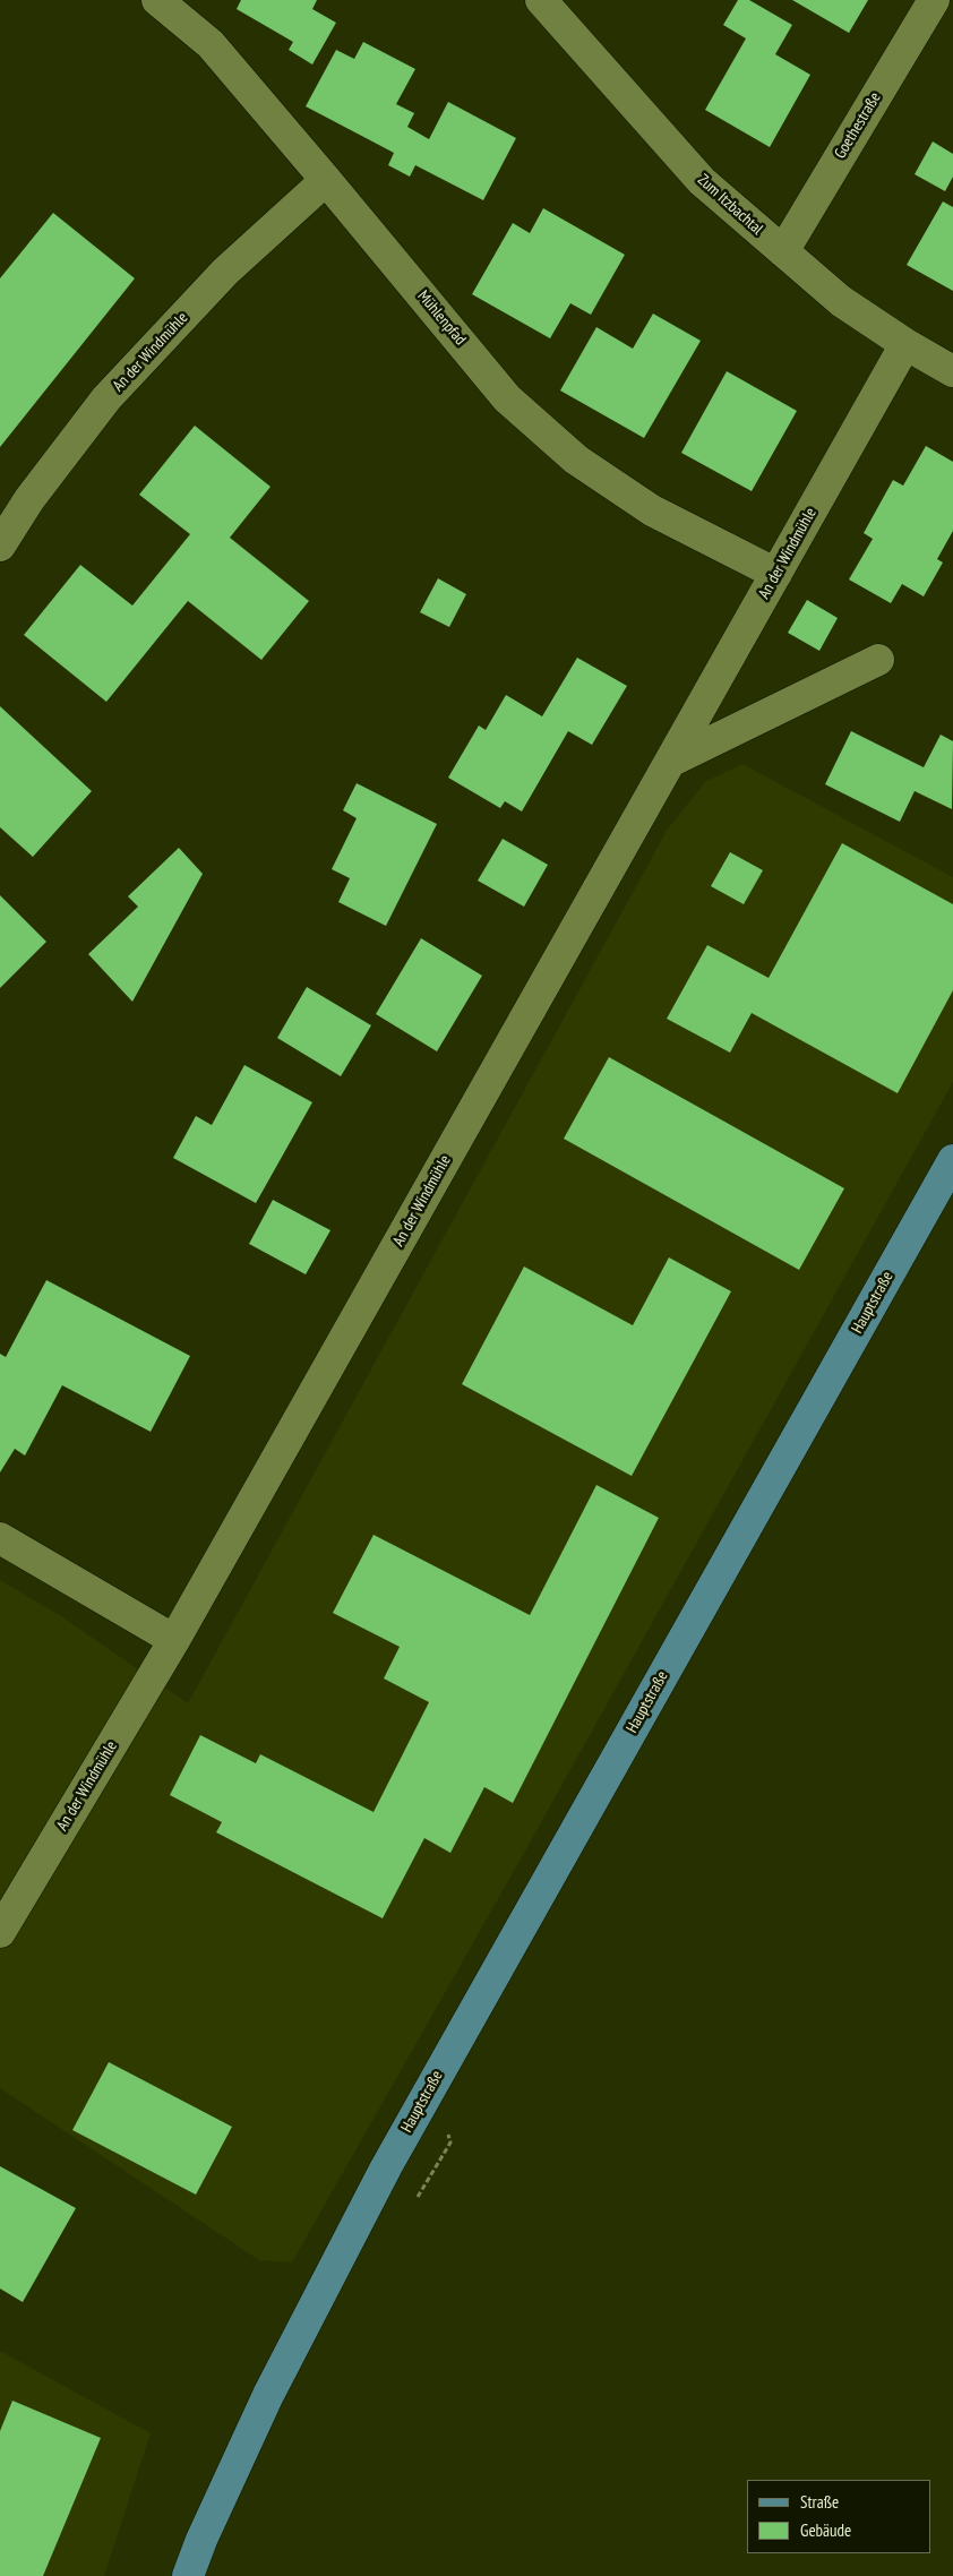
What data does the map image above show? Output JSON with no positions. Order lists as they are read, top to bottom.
{
  "streets": {
    "main road": ["Hauptstraße"],
    "street": [
      "Goethestraße",
      "Zum Itzbachtal",
      "Mühlenpfad",
      "An der Windmühle"
    ]
  },
  "crossings": [
    ["Goethestraße", "Zum Itzbachtal"],
    ["Zum Itzbachtal", "An der Windmühle"],
    ["Mühlenpfad", "An der Windmühle"]
  ],
  "legend": ["Straße", "Gebäude"]
}
